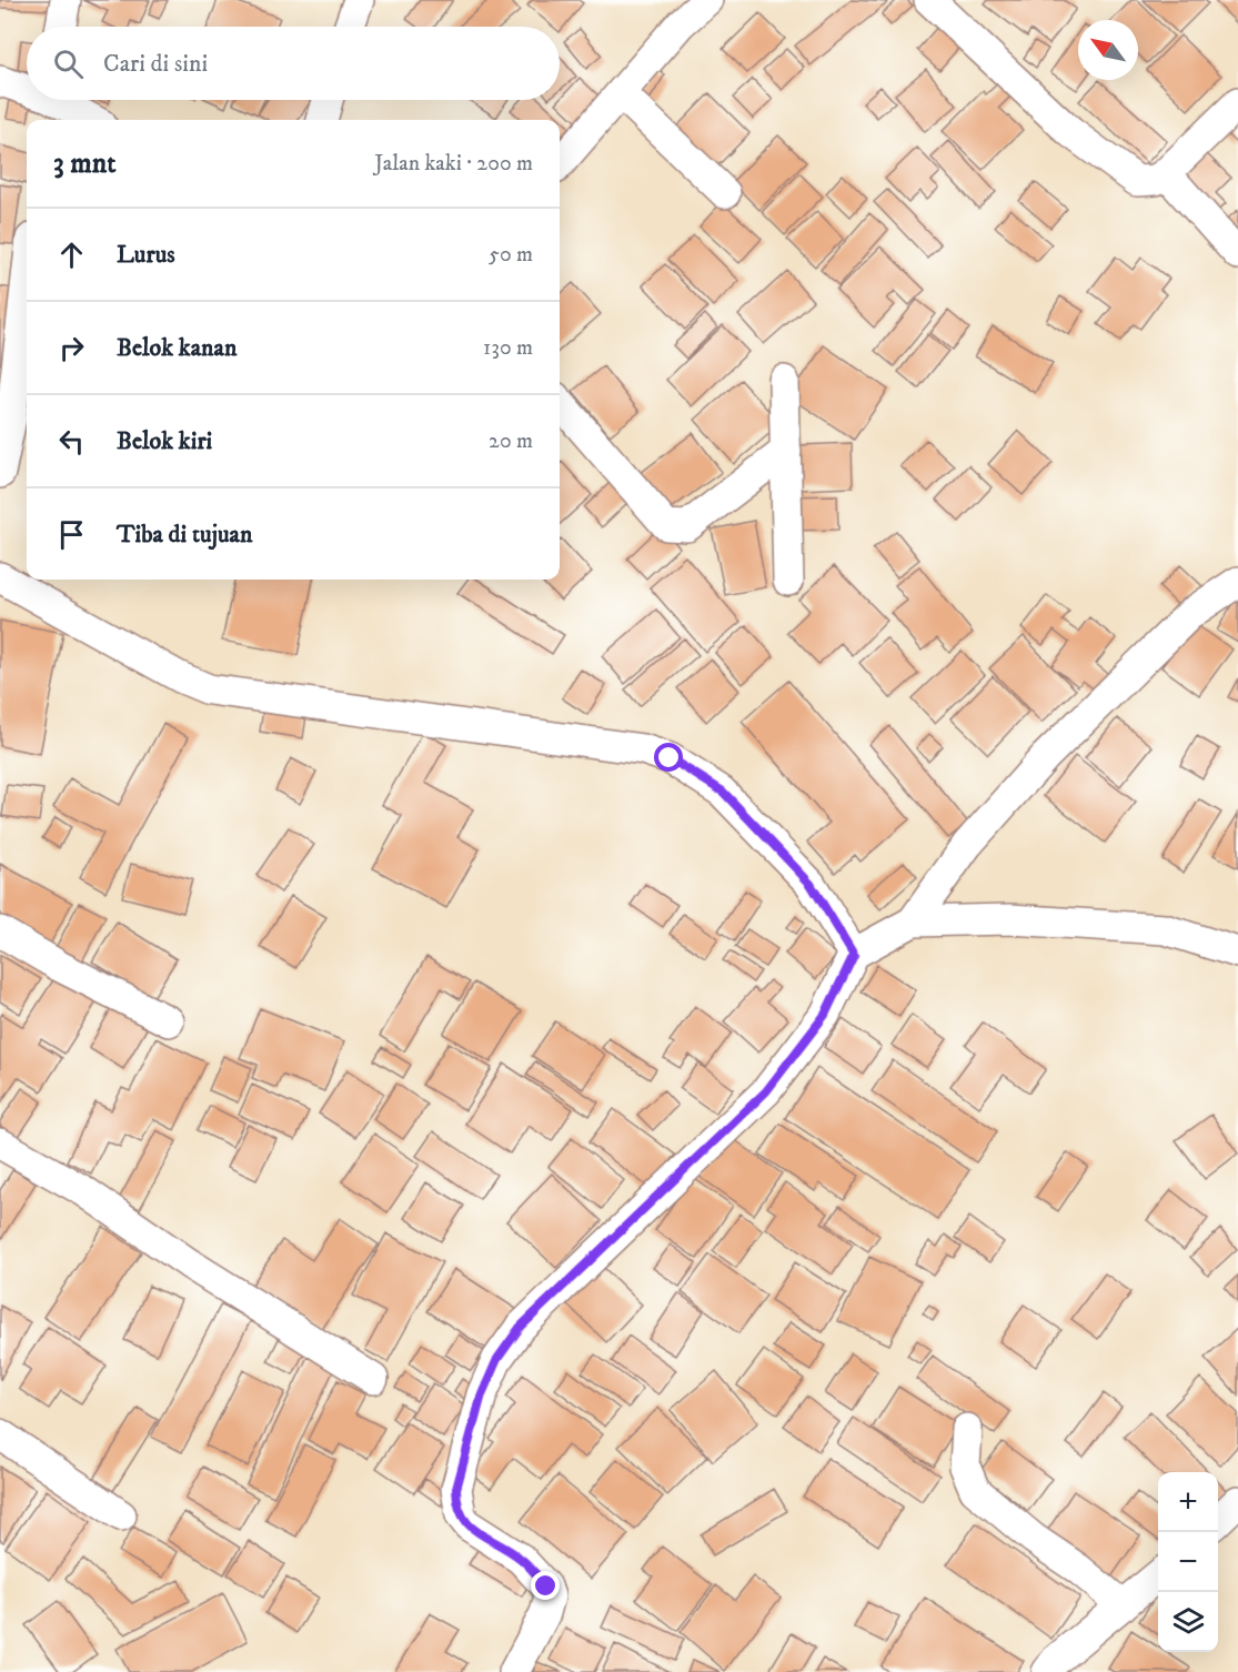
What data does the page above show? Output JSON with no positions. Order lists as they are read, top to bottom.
{
  "north": "top left",
  "page": {
    "search": "Cari di sini",
    "heading": ["3 mnt", "Jalan kaki · 200 m"],
    "list": [
      ["Lurus", "50 m"],
      ["Belok kanan", "130 m"],
      ["Belok kiri", "20 m"],
      "Tiba di tujuan"
    ],
    "map_buttons": ["+", "−"]
  }
}
